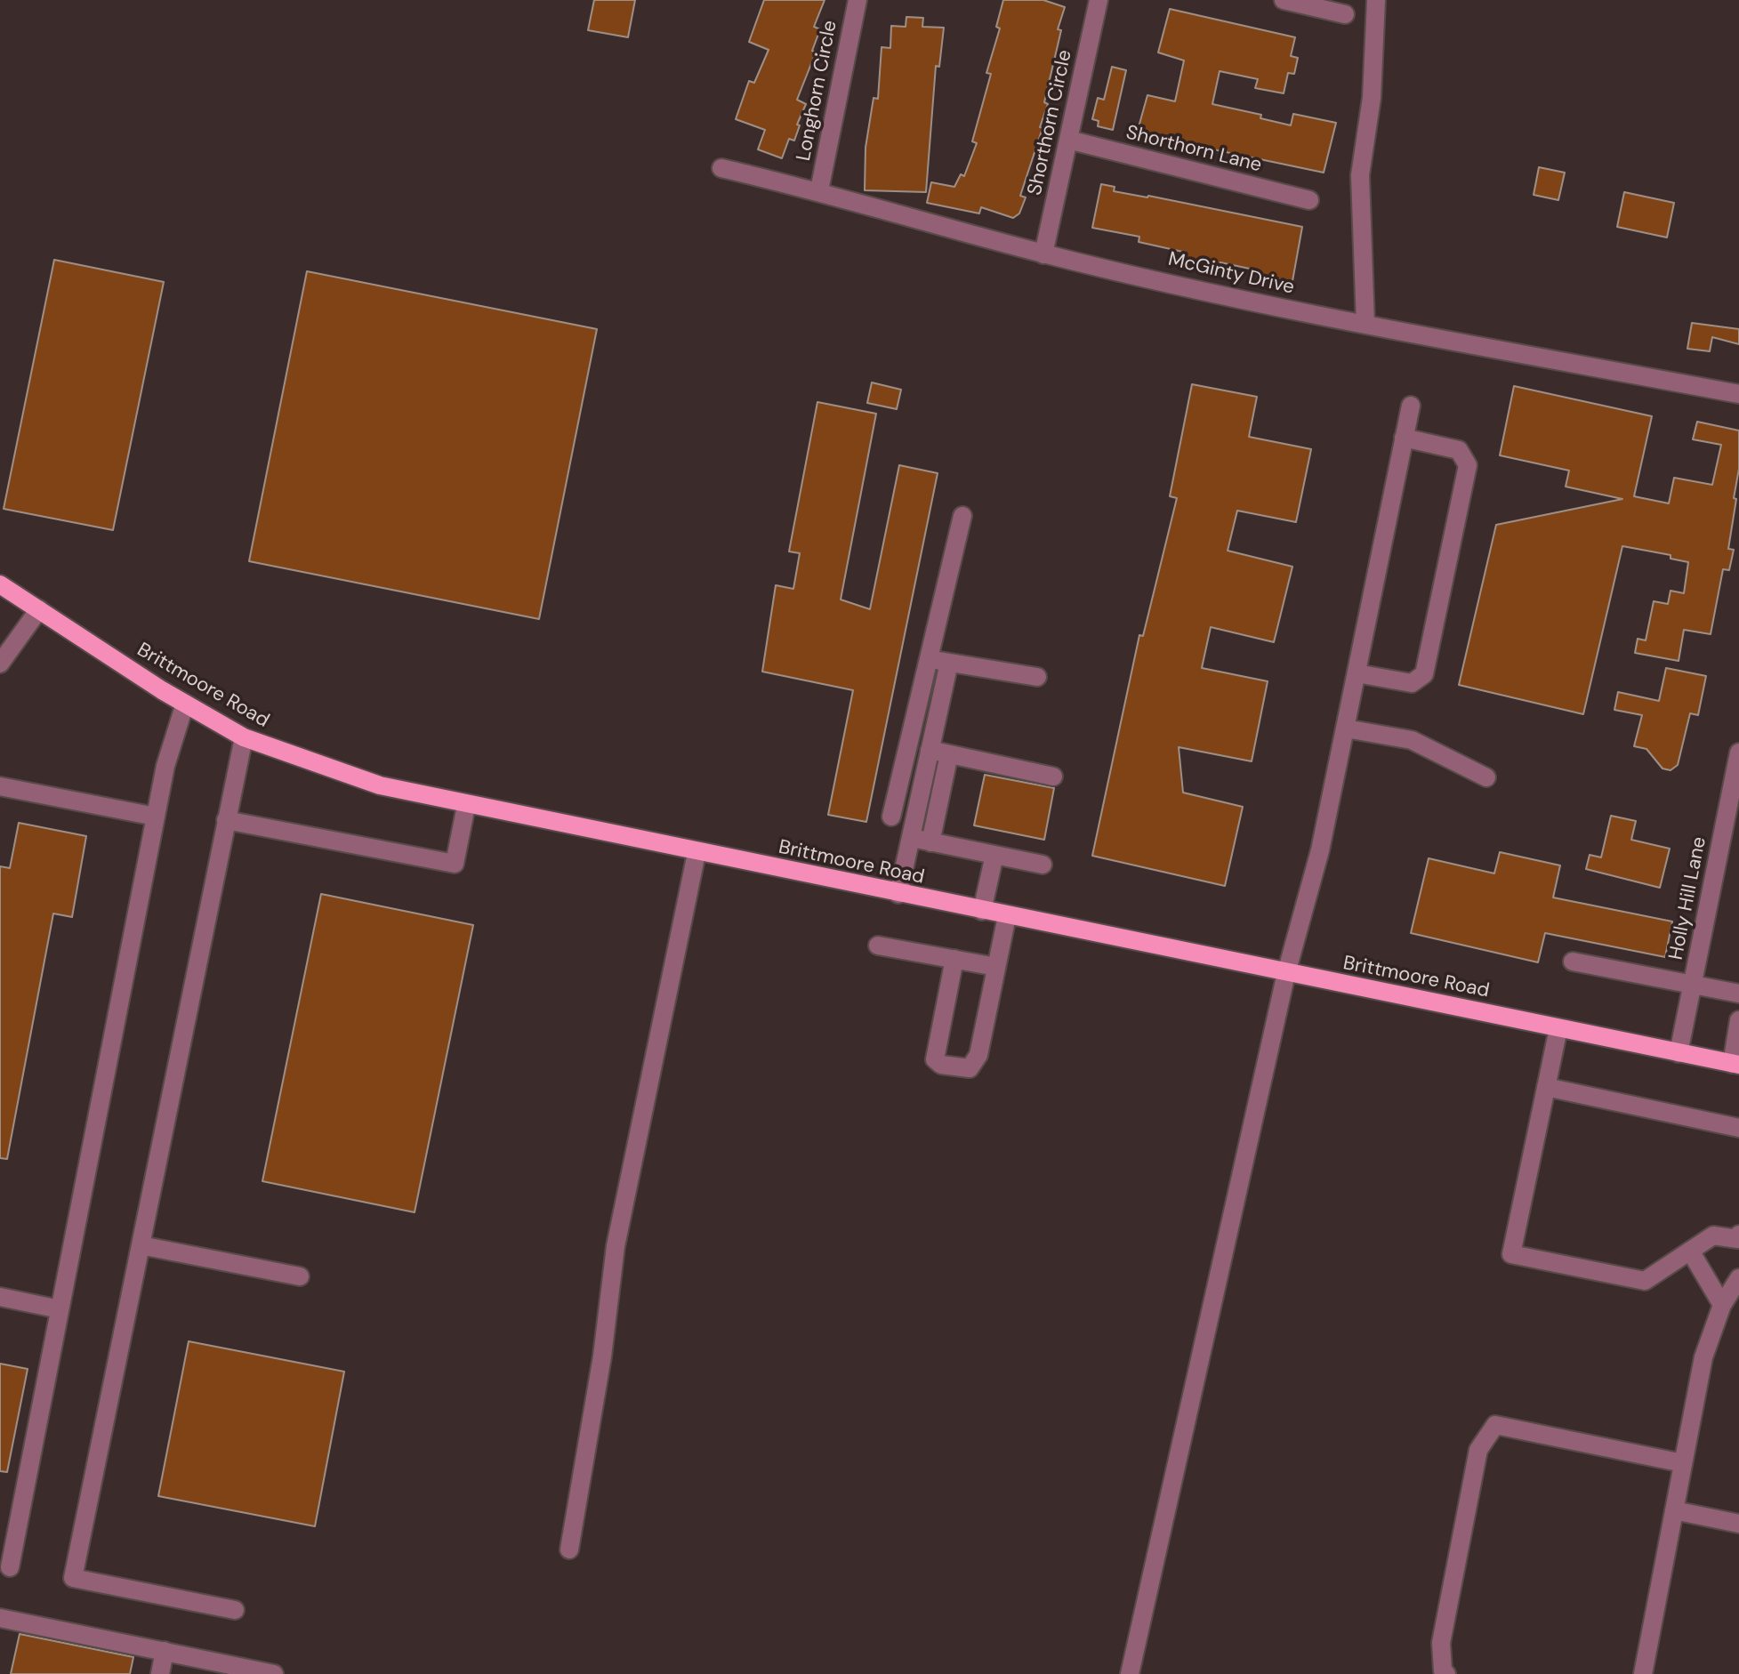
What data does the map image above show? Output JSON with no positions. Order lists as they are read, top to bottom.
{
  "streets": {
    "main road": ["Brittmoore Road"],
    "street": [
      "Longhorn Circle",
      "Shorthorn Circle",
      "Shorthorn Lane",
      "McGinty Drive",
      "Holly Hill Lane"
    ]
  },
  "crossings": [
    ["Longhorn Circle", "McGinty Drive"],
    ["Shorthorn Circle", "Shorthorn Lane"],
    ["Shorthorn Circle", "McGinty Drive"],
    ["Brittmoore Road", "Holly Hill Lane"]
  ]
}
